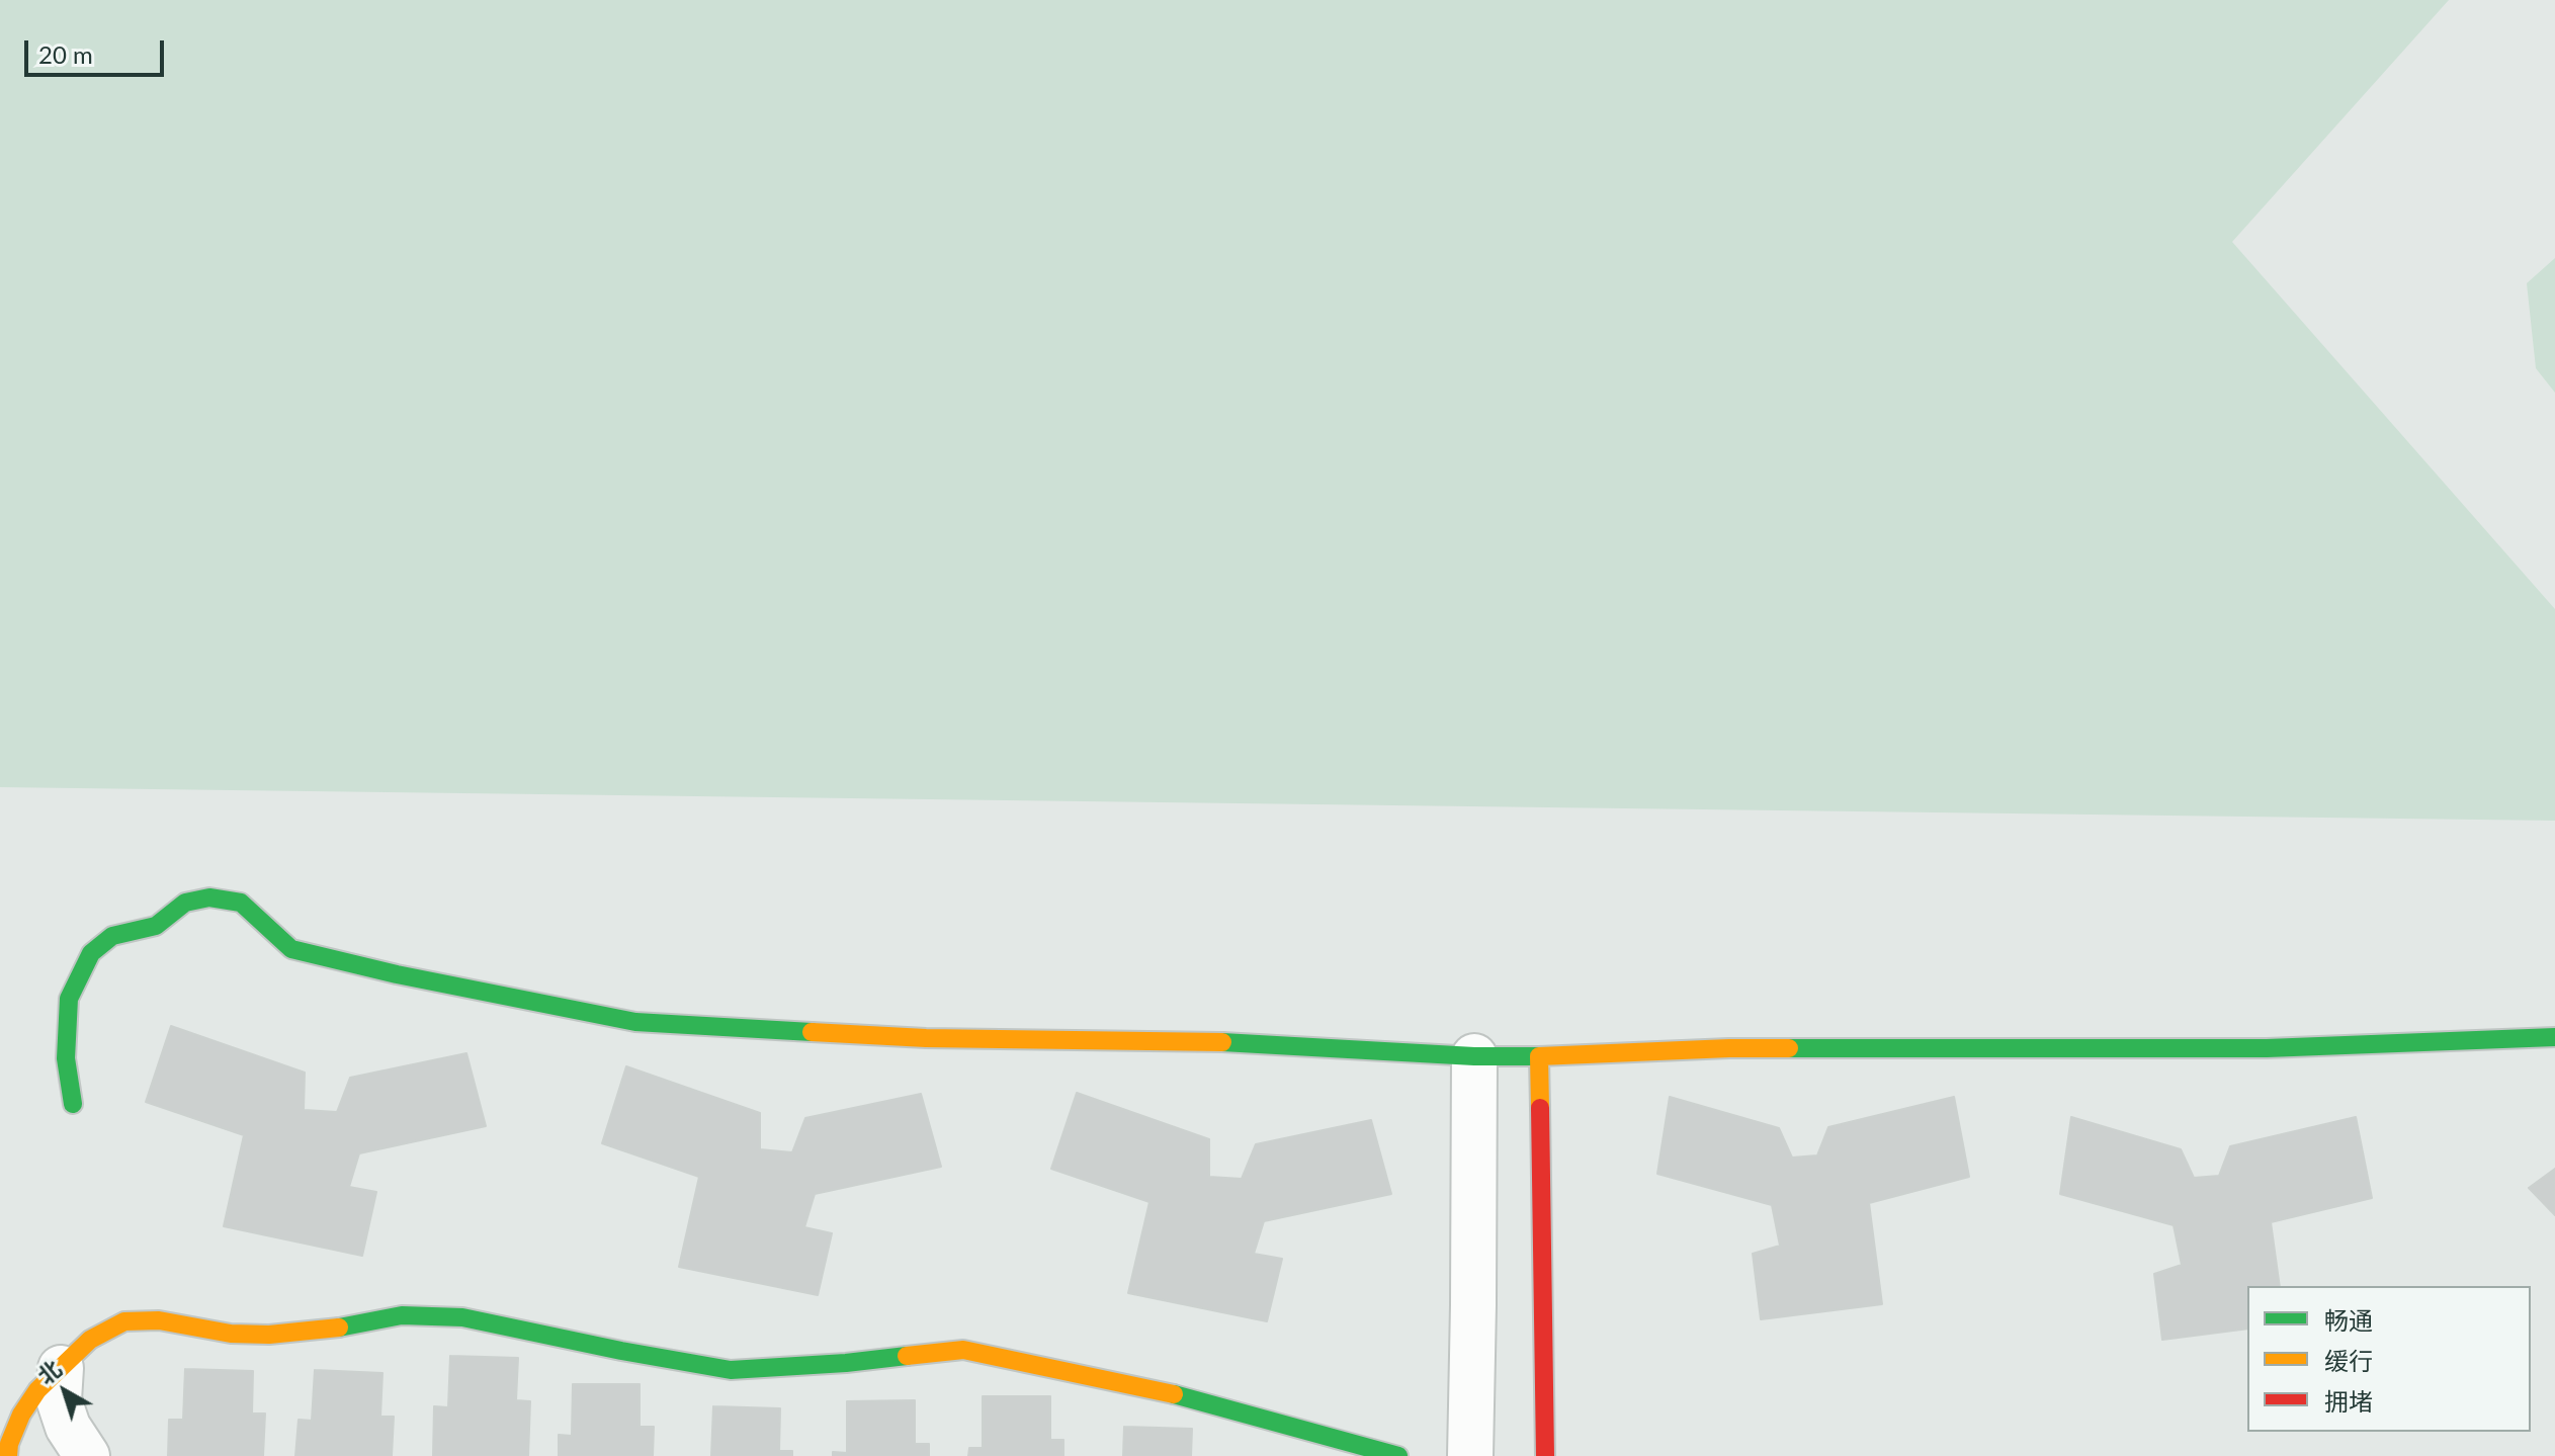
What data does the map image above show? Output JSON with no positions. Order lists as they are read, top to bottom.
{
  "legend": ["畅通", "缓行", "拥堵"],
  "scale_bar": "20 m",
  "north": "top left"
}
